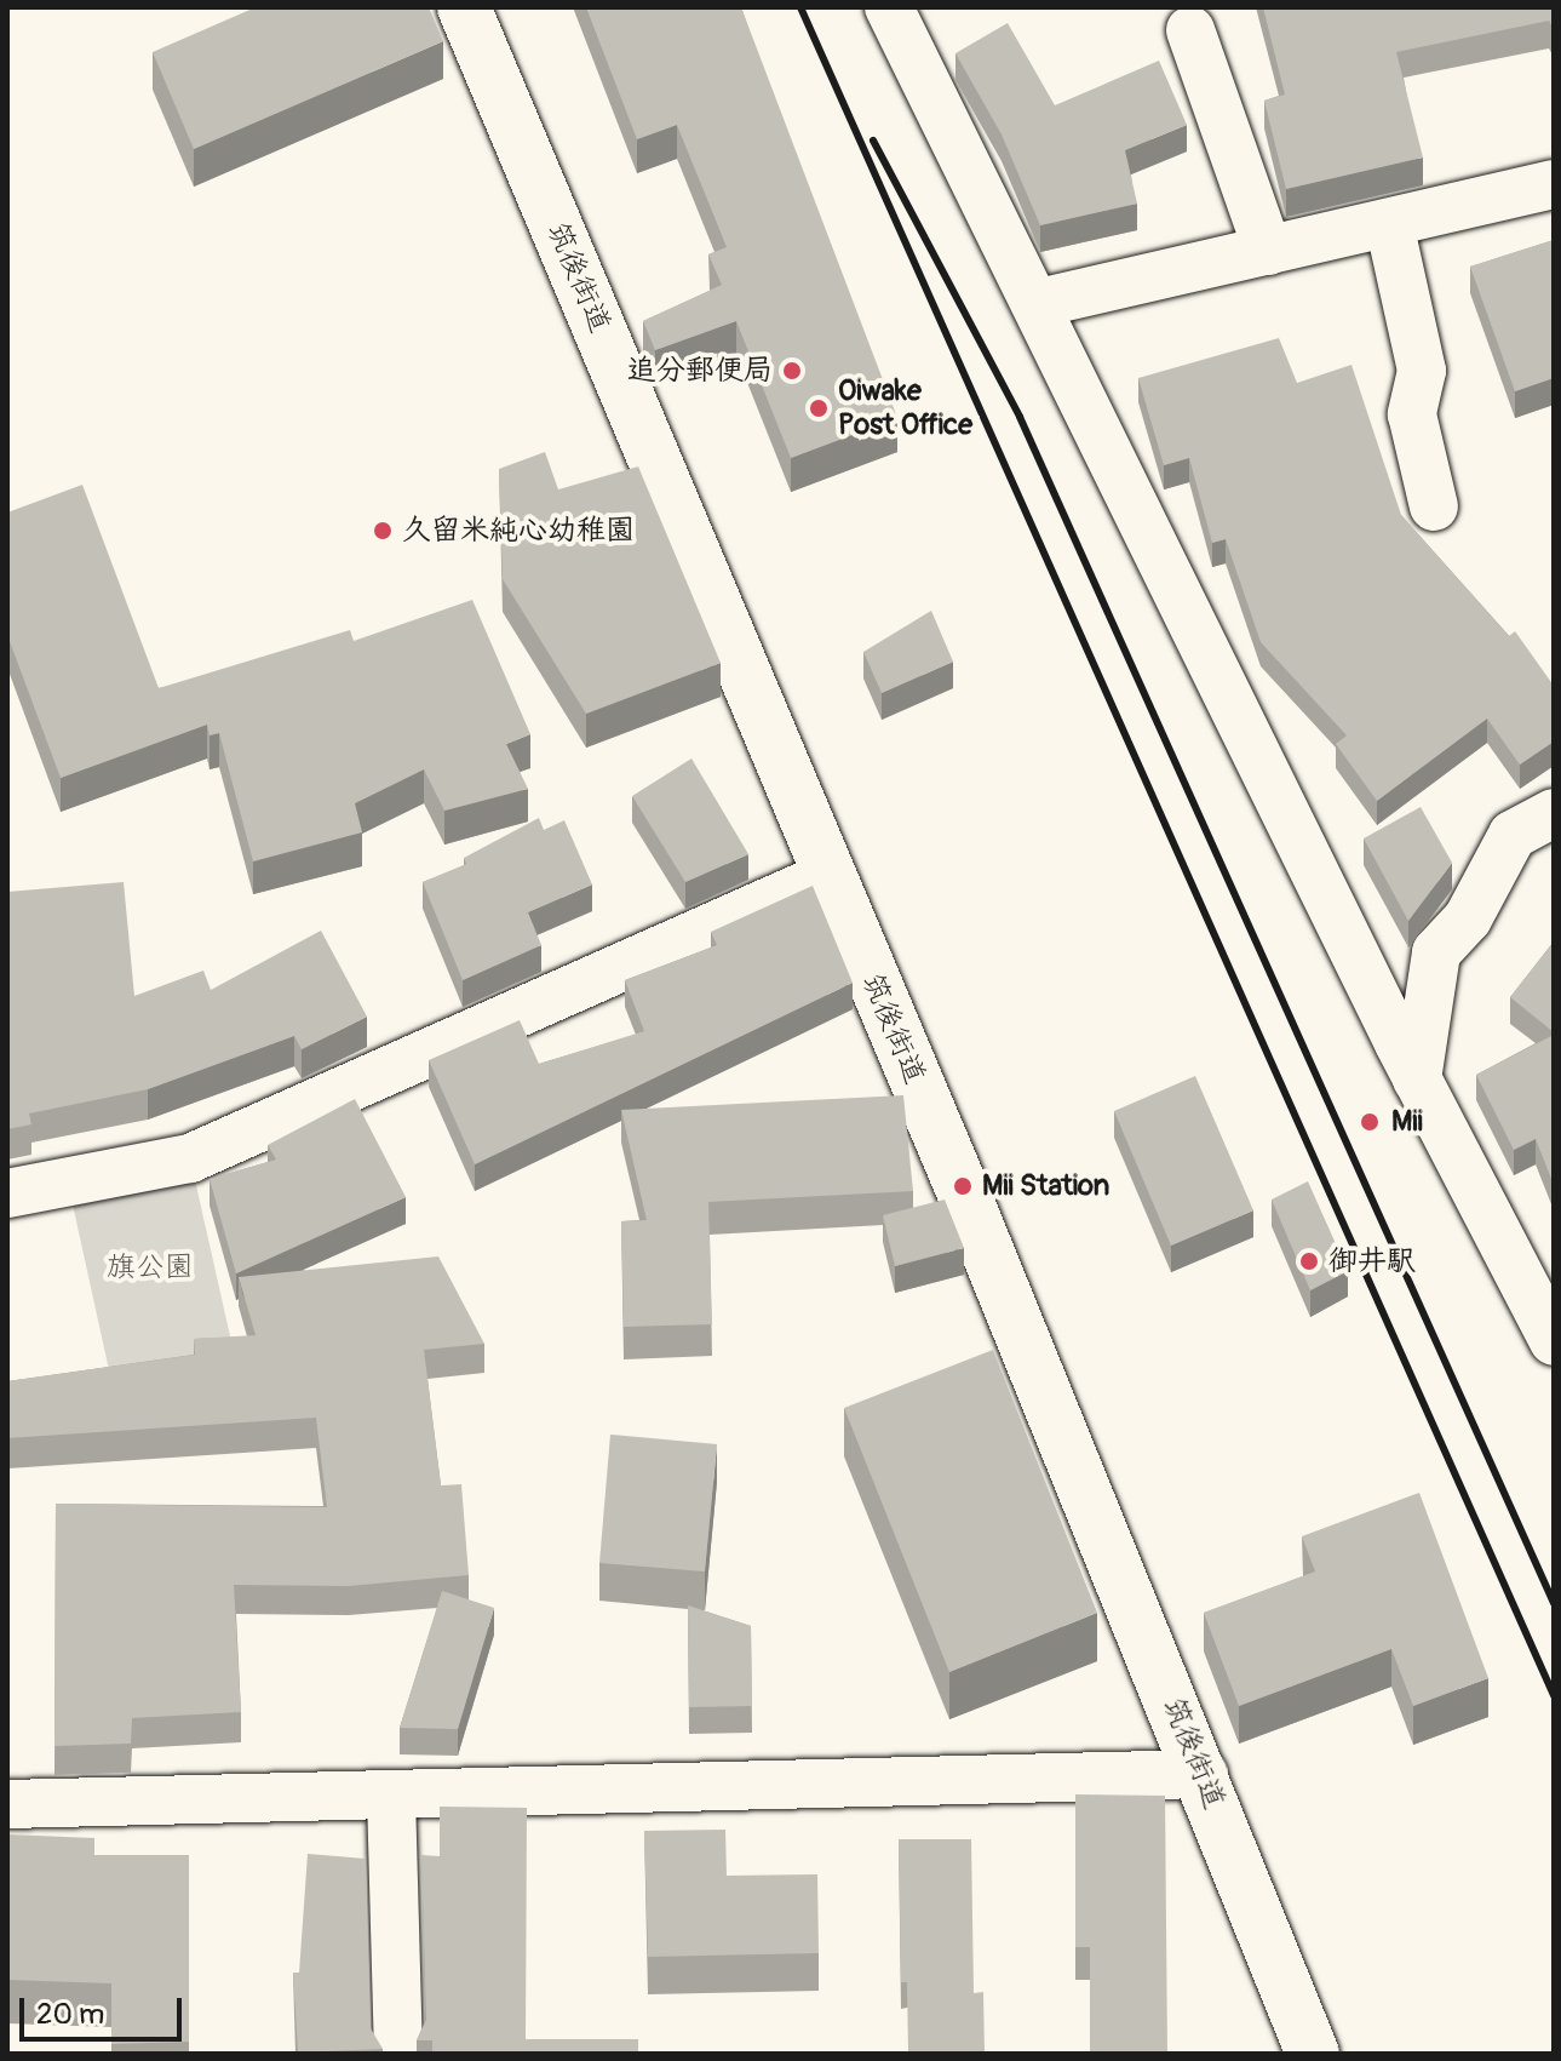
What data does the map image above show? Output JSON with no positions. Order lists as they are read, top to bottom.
{
  "streets": {
    "street": ["筑後街道"]
  },
  "parks": ["旗公園"],
  "places": [
    "追分郵便局",
    "Oiwake Post Office",
    "久留米純心幼稚園",
    "Mii",
    "Mii Station",
    "御井駅"
  ],
  "scale_bar": "20 m"
}
